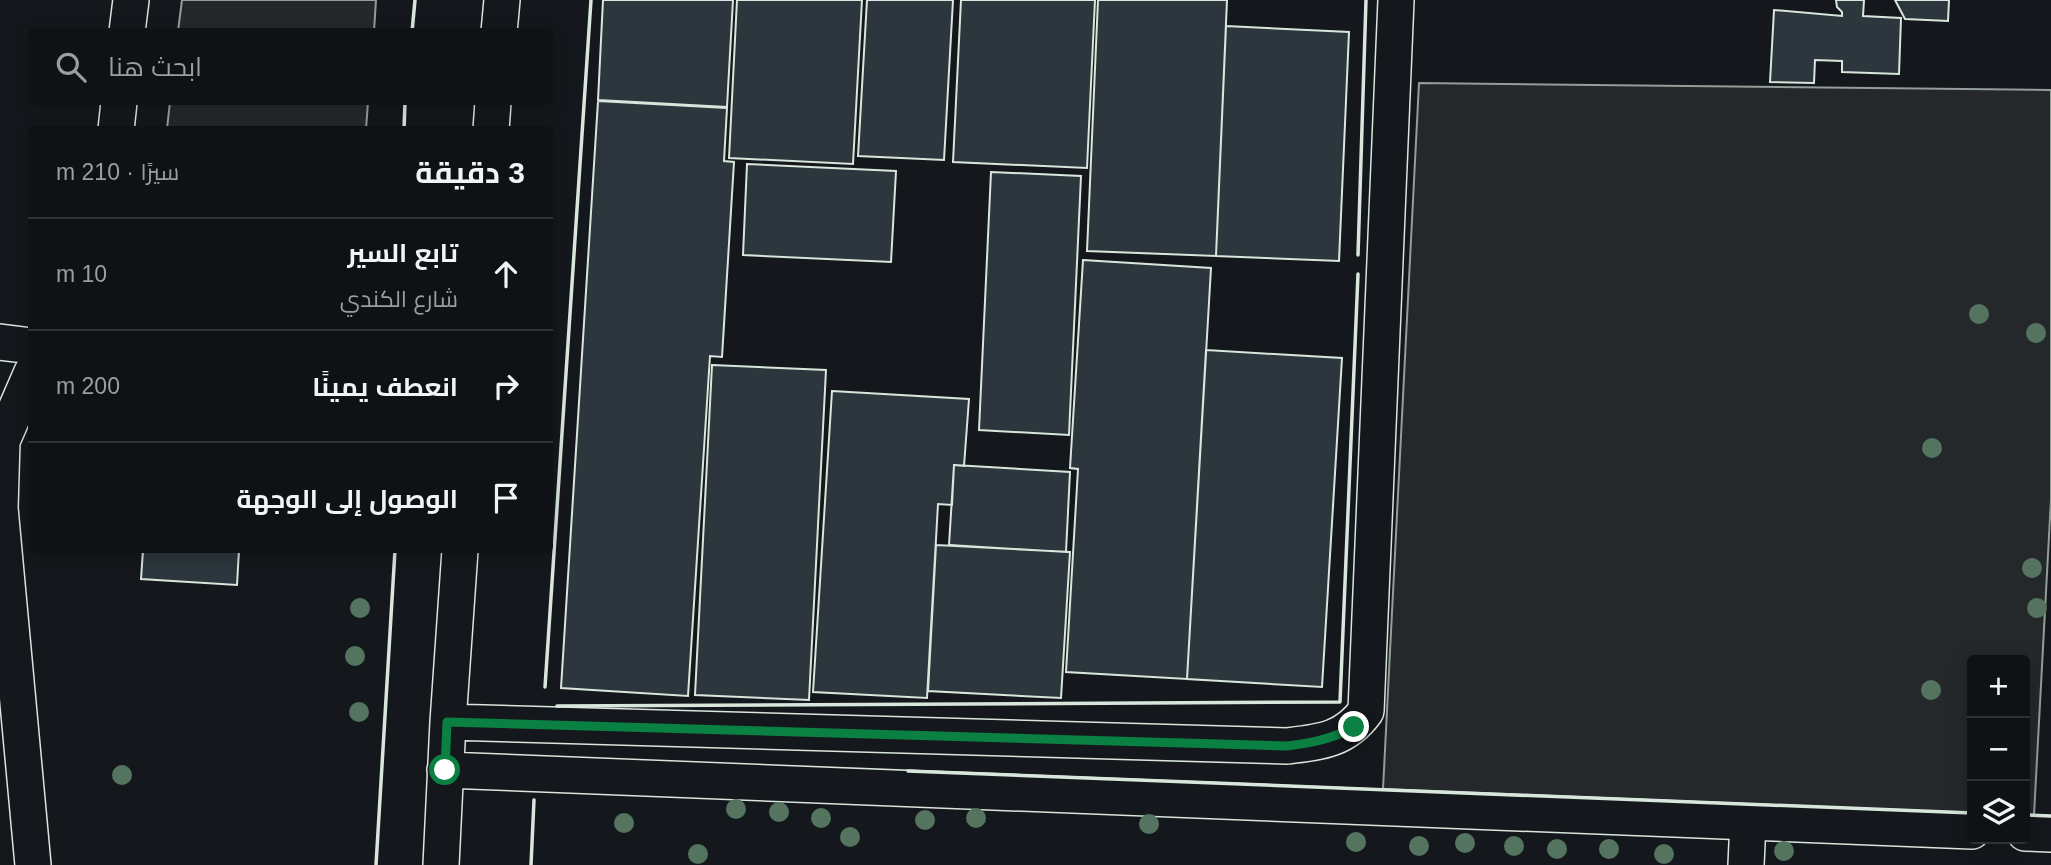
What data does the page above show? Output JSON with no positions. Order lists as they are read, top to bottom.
{
  "page": {
    "search": "ابحث هنا",
    "heading": ["3 دقيقة", "سيرًا · 210 m"],
    "list": [
      ["تابع السير", "شارع الكندي", "10 m"],
      ["انعطف يمينًا", "200 m"],
      "الوصول إلى الوجهة"
    ],
    "map_buttons": ["+", "−"]
  }
}
